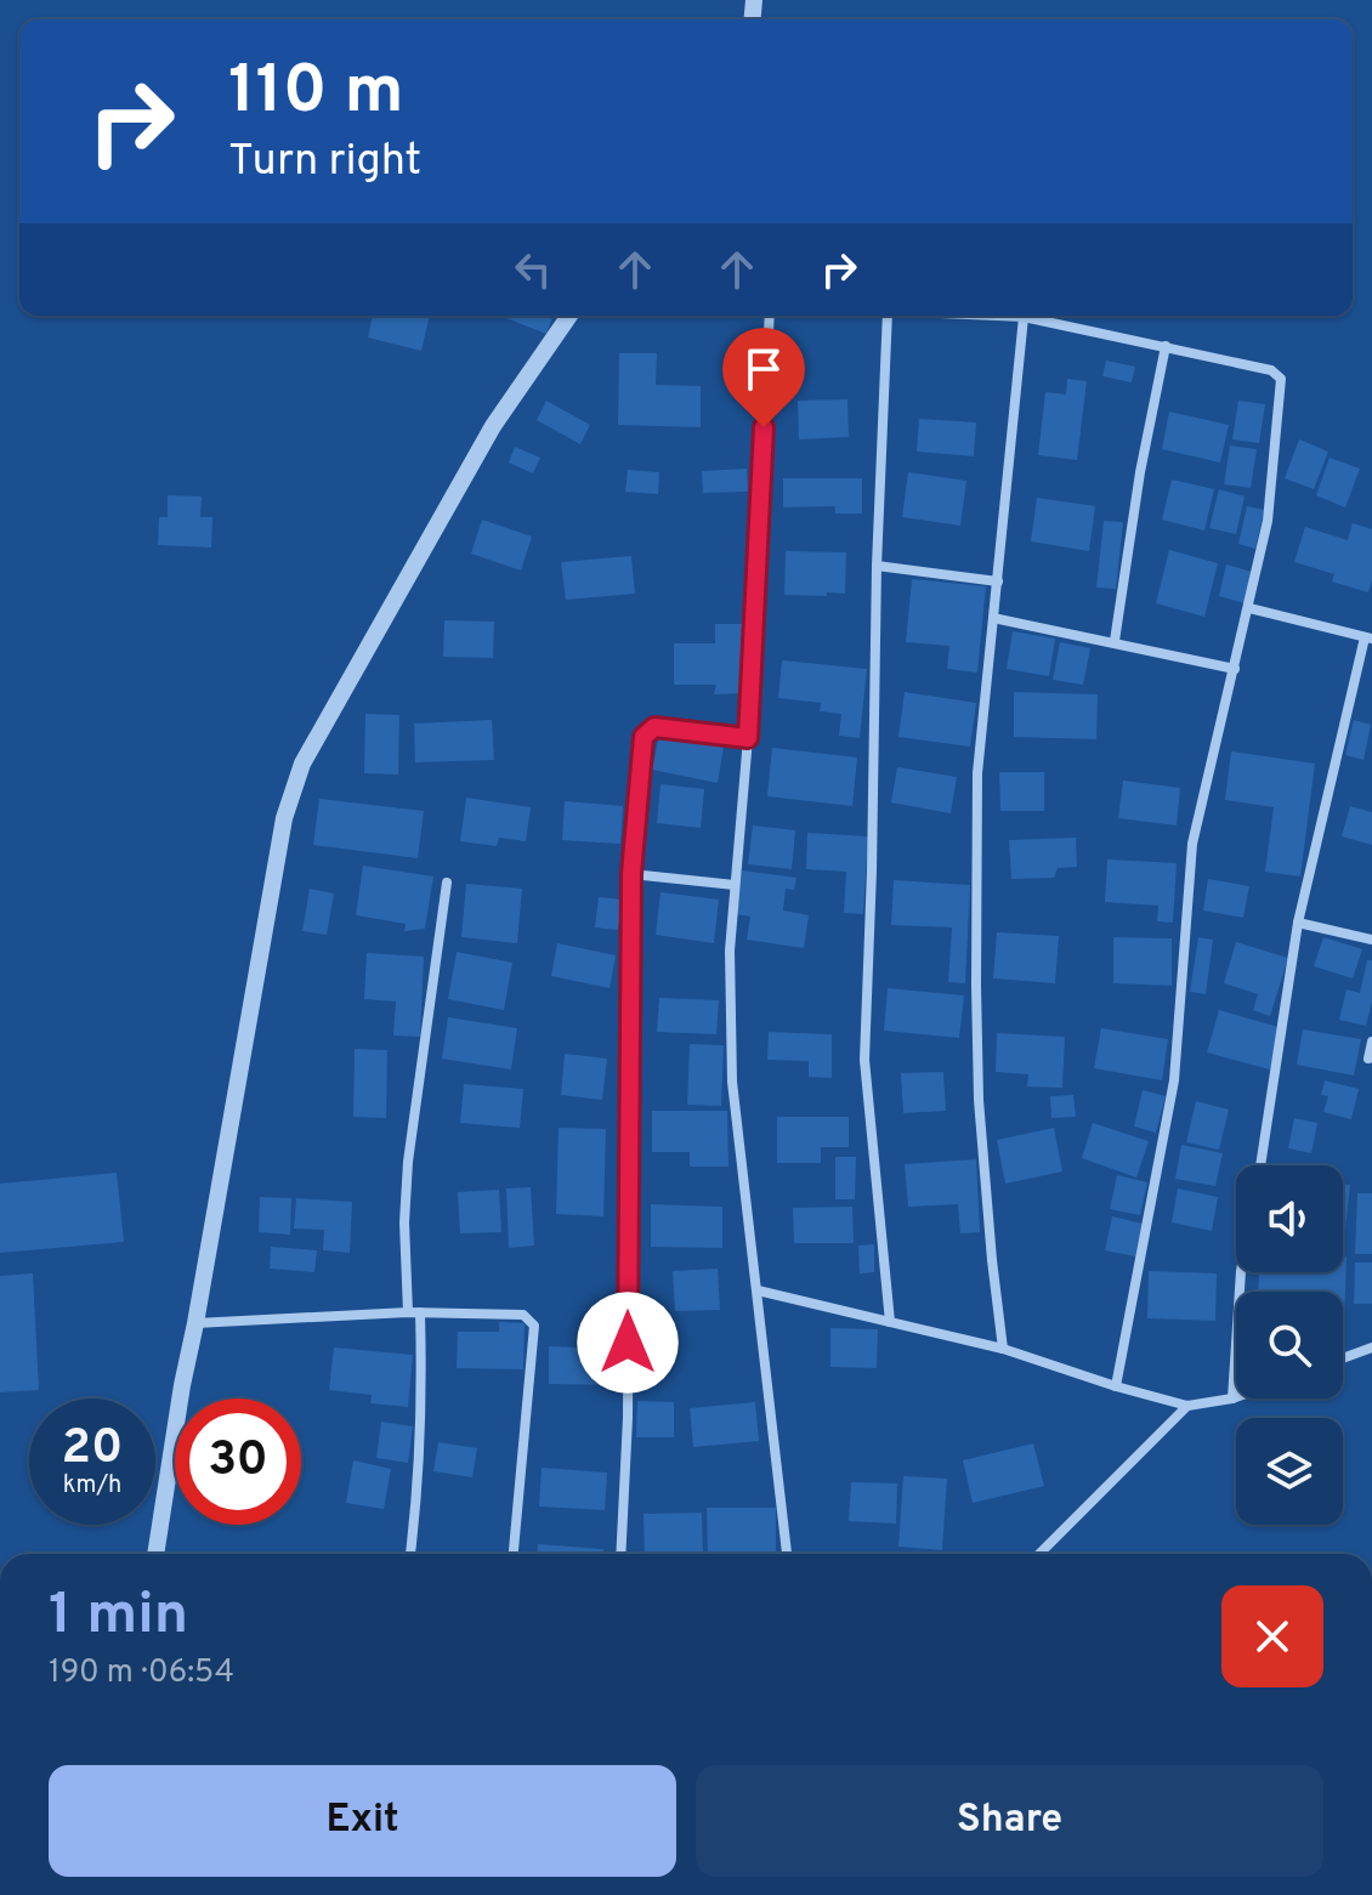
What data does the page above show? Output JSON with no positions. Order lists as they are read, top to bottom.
{
  "page": {
    "turn": ["110 m", "Turn right"],
    "speed": "20 km/h",
    "limit": "30",
    "heading": ["1 min", "190 m · 06:54"],
    "buttons": ["Exit", "Share"]
  }
}
